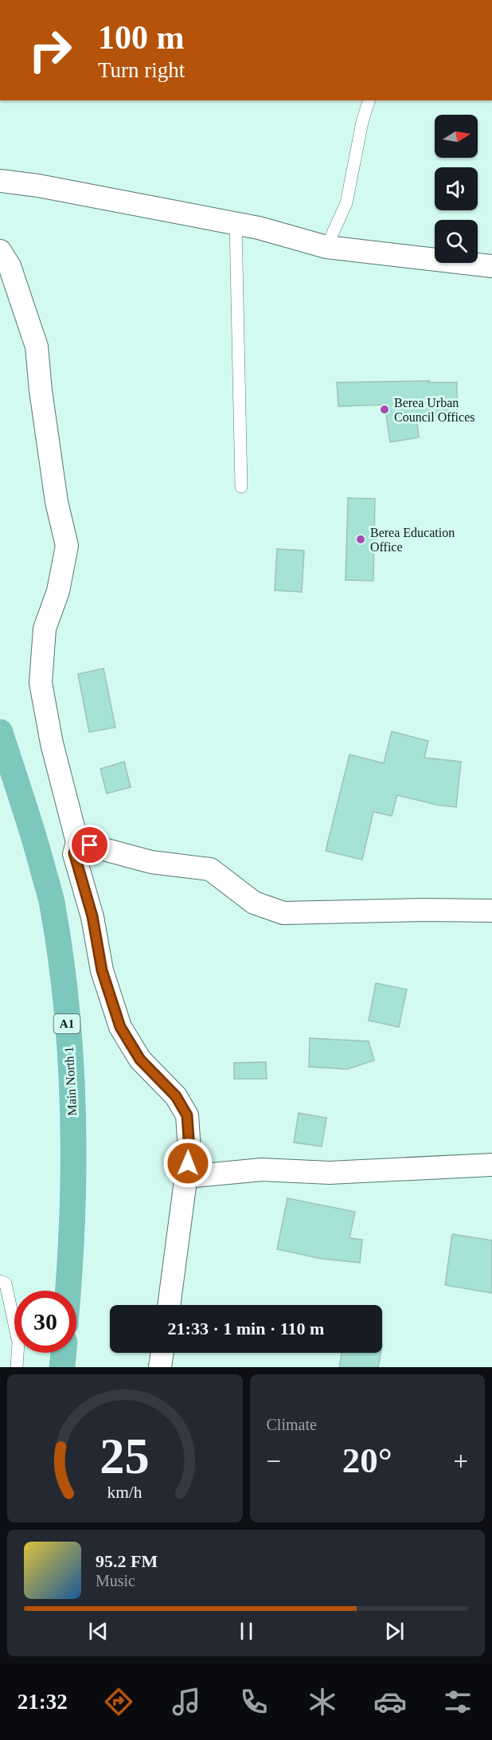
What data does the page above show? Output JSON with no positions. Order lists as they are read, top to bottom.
{
  "streets": {
    "main road": ["A1", "Main North 1"]
  },
  "places": ["Berea Urban Council Offices", "Berea Education Office"],
  "north": "right",
  "page": {
    "turn": ["100 m", "Turn right"],
    "limit": "30",
    "trip": "21:33 · 1 min · 110 m",
    "tile": "Climate",
    "heat": ["−", "20°", "+"],
    "song": ["95.2 FM", "Music"],
    "tabs": "21:32",
    "gauge": ["25", "km/h"]
  }
}
